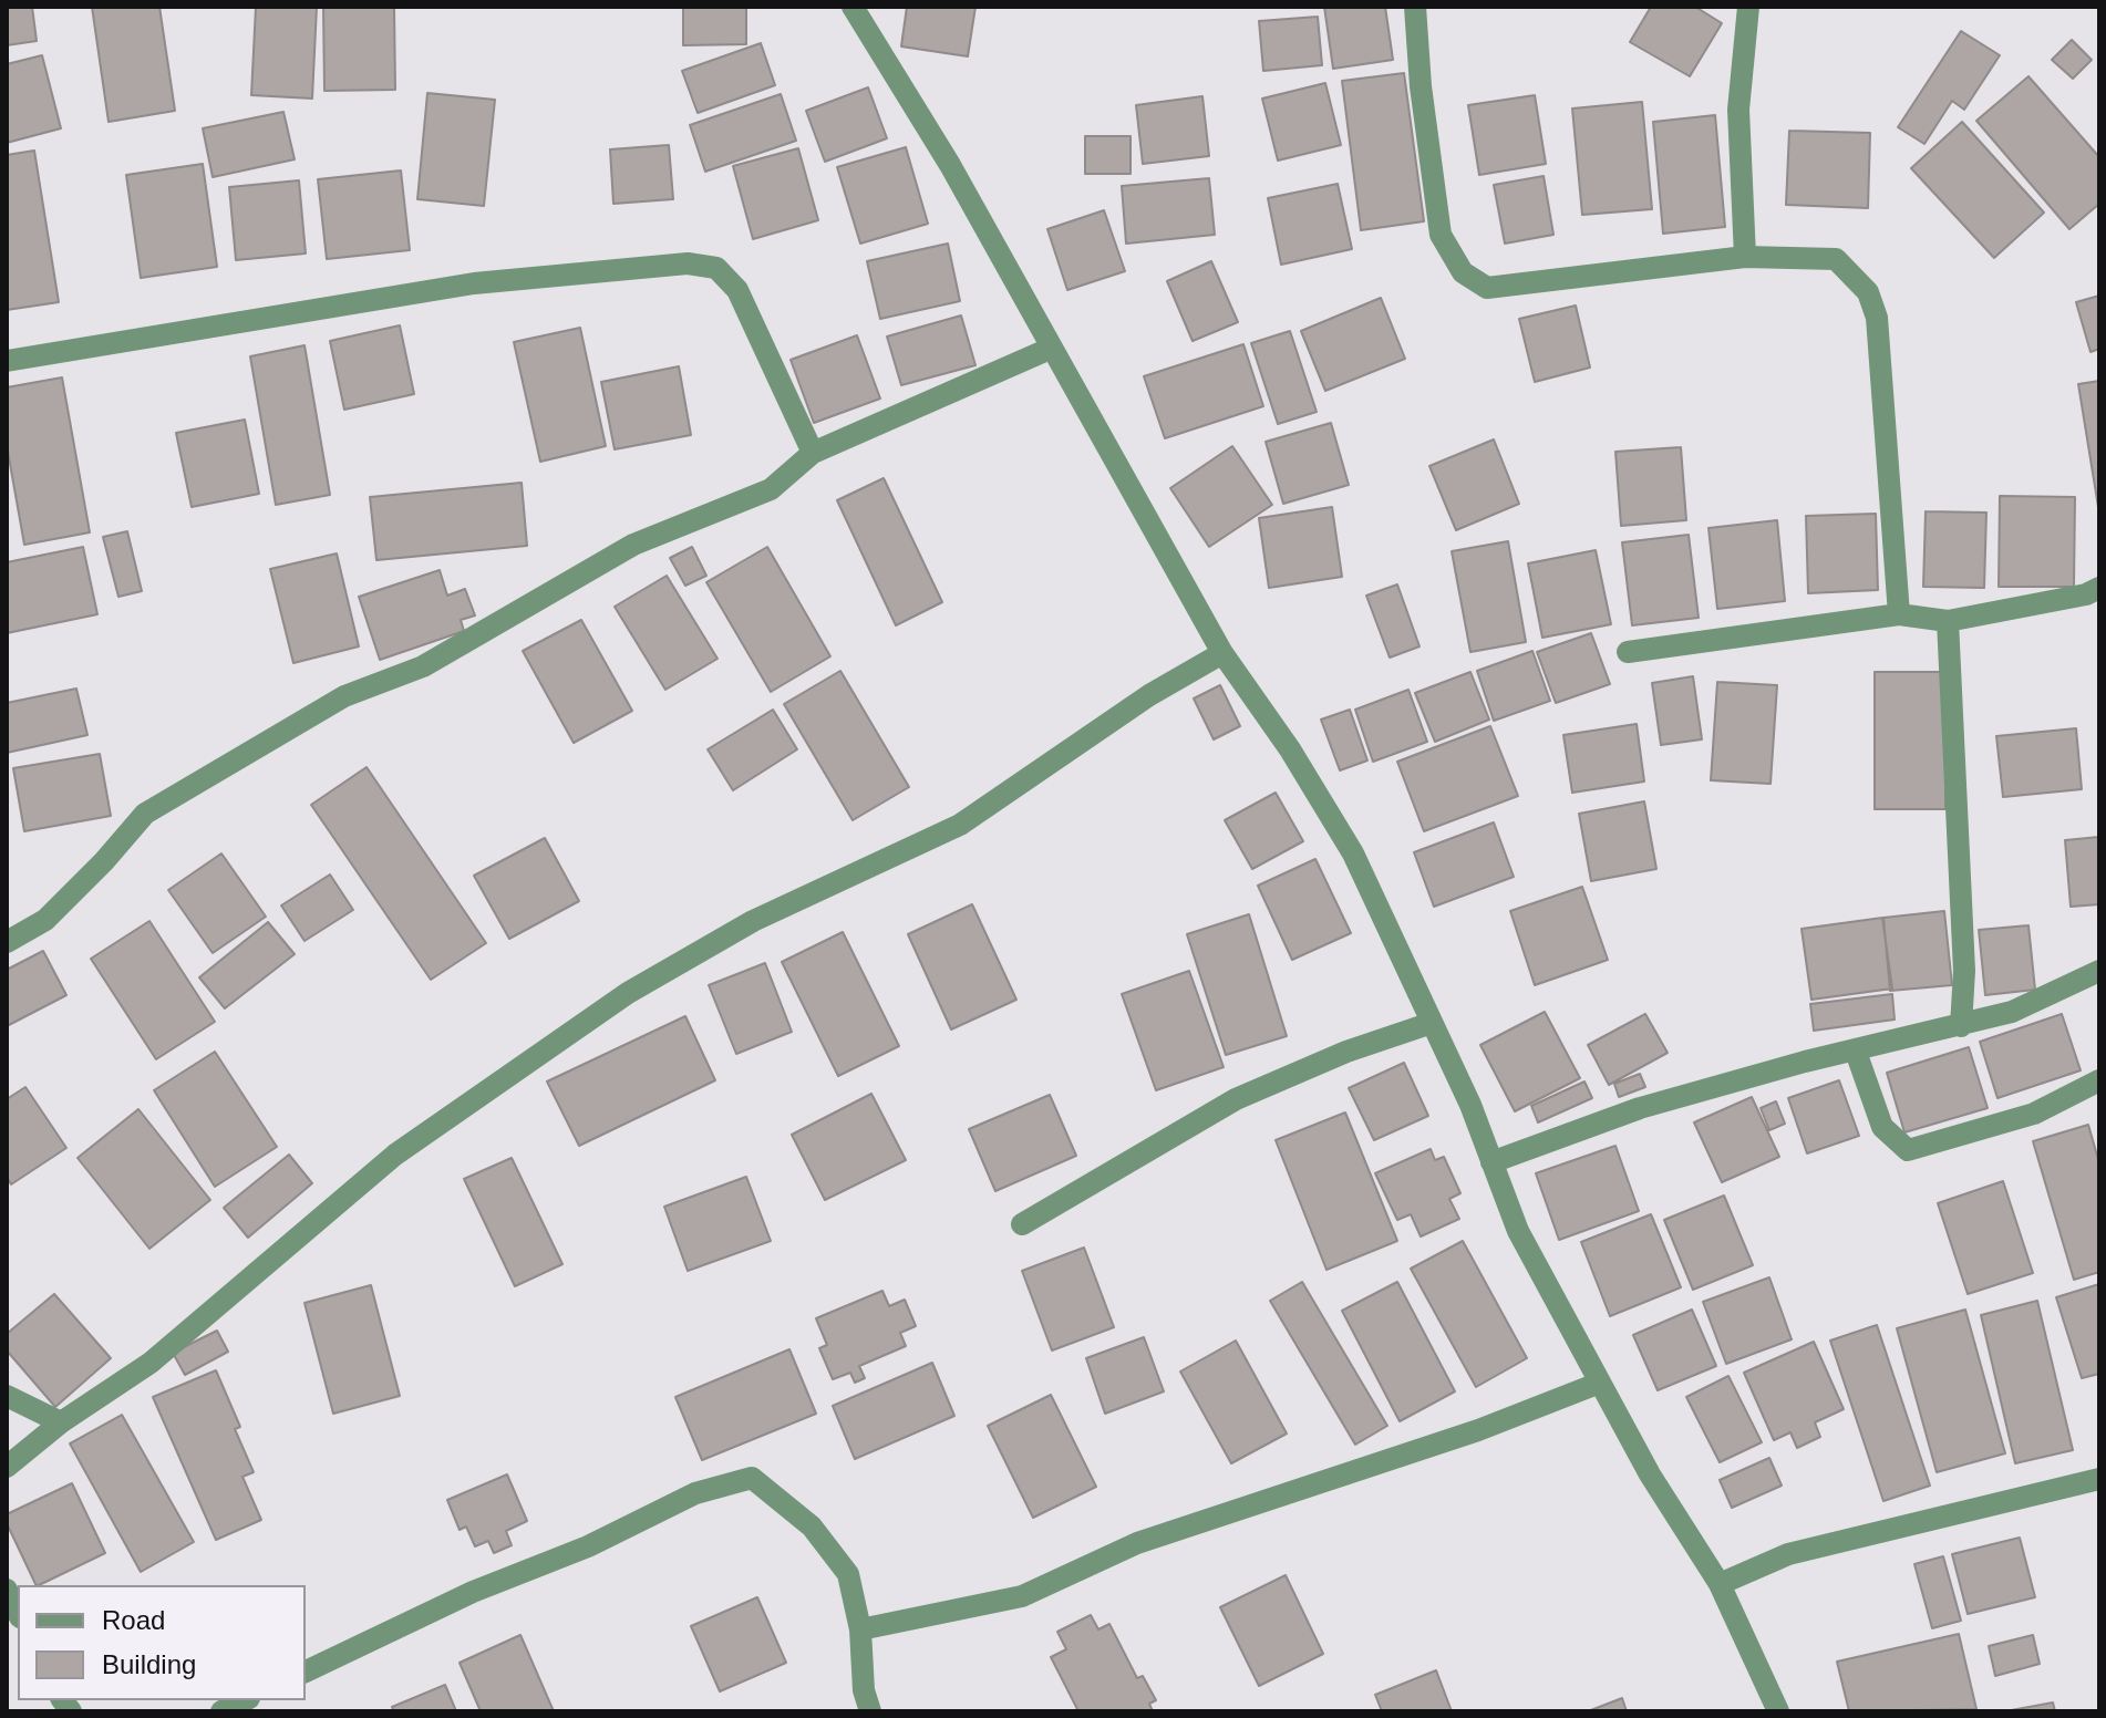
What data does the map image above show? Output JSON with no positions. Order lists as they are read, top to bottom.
{
  "legend": ["Road", "Building"]
}
